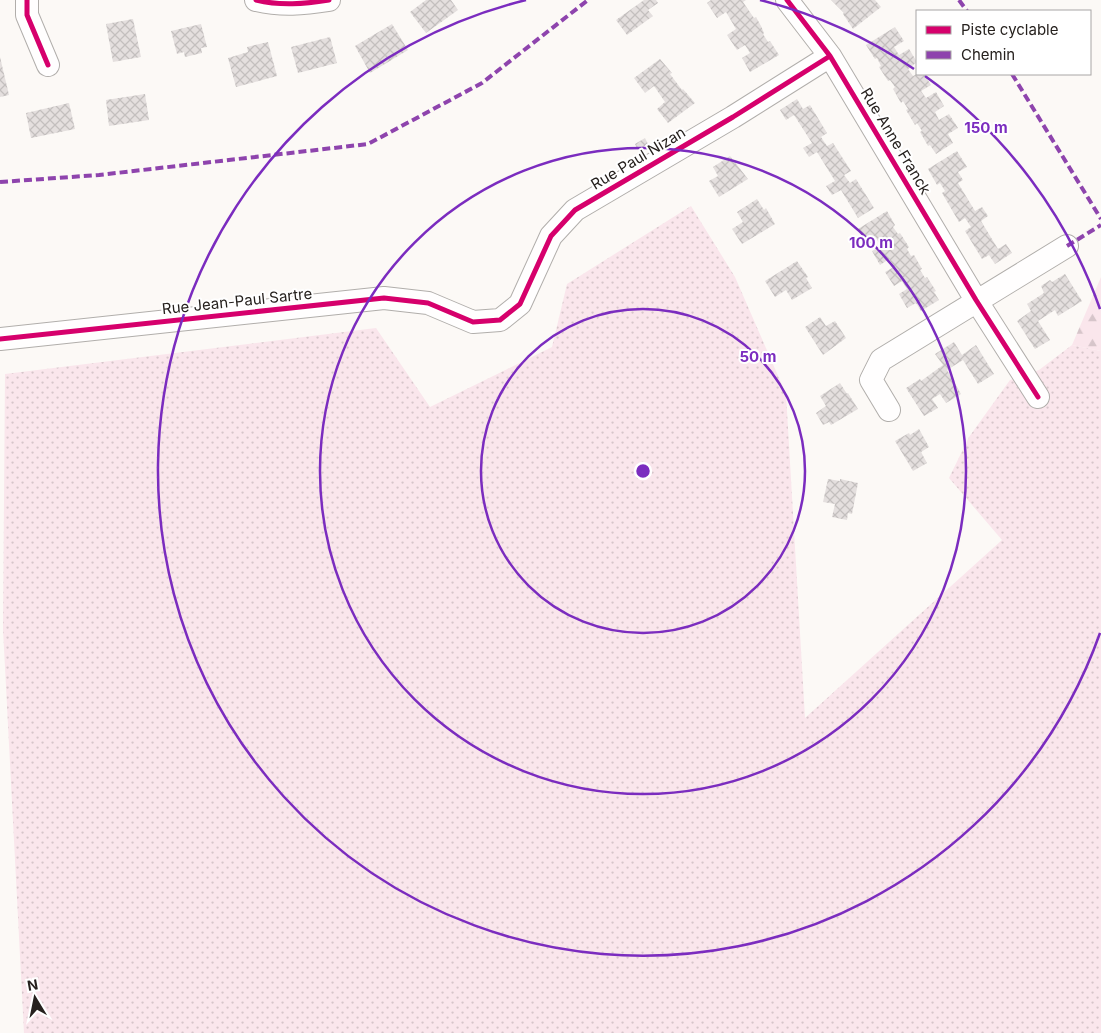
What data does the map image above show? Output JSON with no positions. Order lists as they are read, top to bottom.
{
  "streets": {
    "street": ["Rue Anne Franck", "Rue Paul Nizan", "Rue Jean-Paul Sartre"]
  },
  "crossings": [
    ["Rue Anne Franck", "Rue Paul Nizan"],
    ["Rue Paul Nizan", "Rue Jean-Paul Sartre"]
  ],
  "legend": ["Piste cyclable", "Chemin"],
  "north": "top",
  "rings": ["150 m", "100 m", "50 m"]
}
